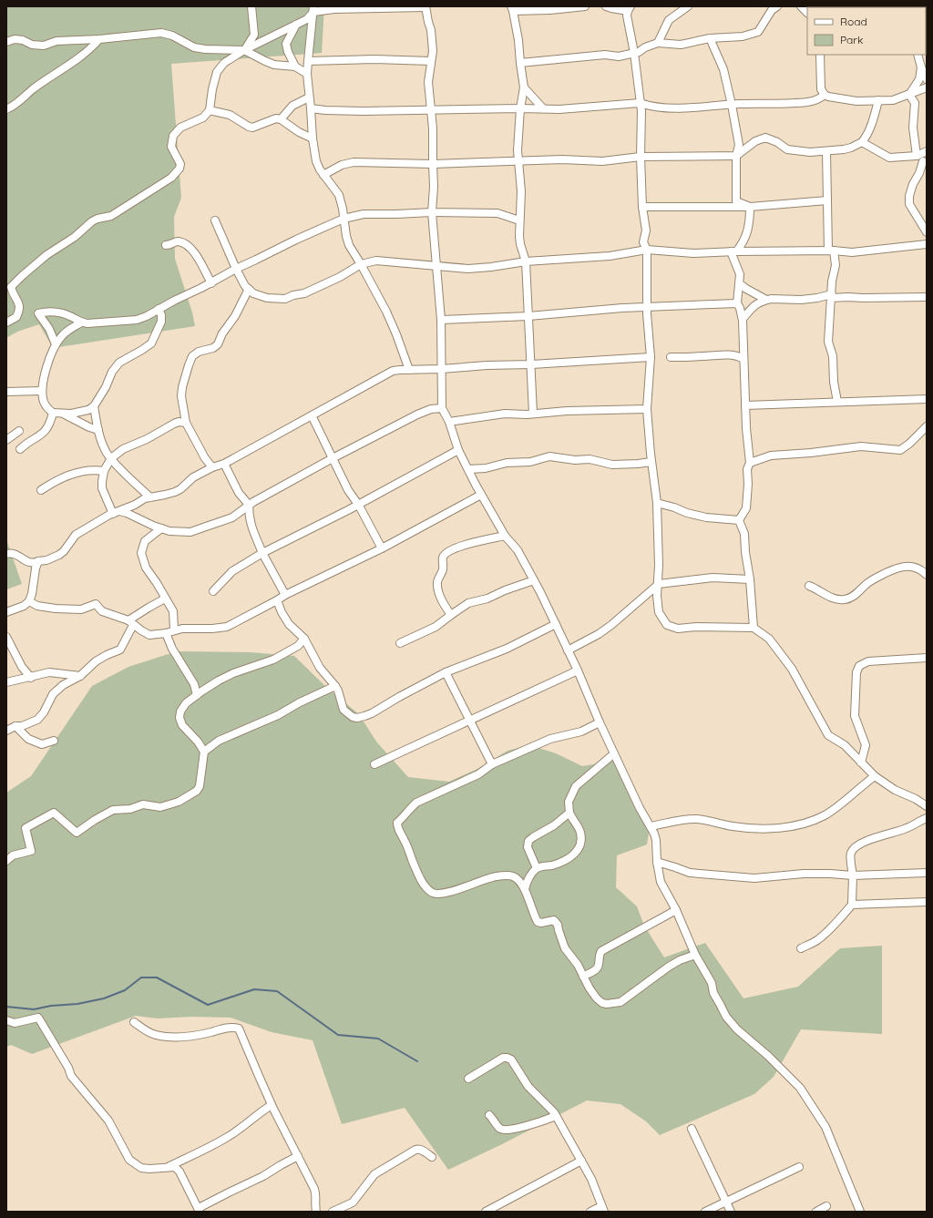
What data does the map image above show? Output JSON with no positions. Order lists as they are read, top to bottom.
{
  "legend": ["Road", "Park"]
}
